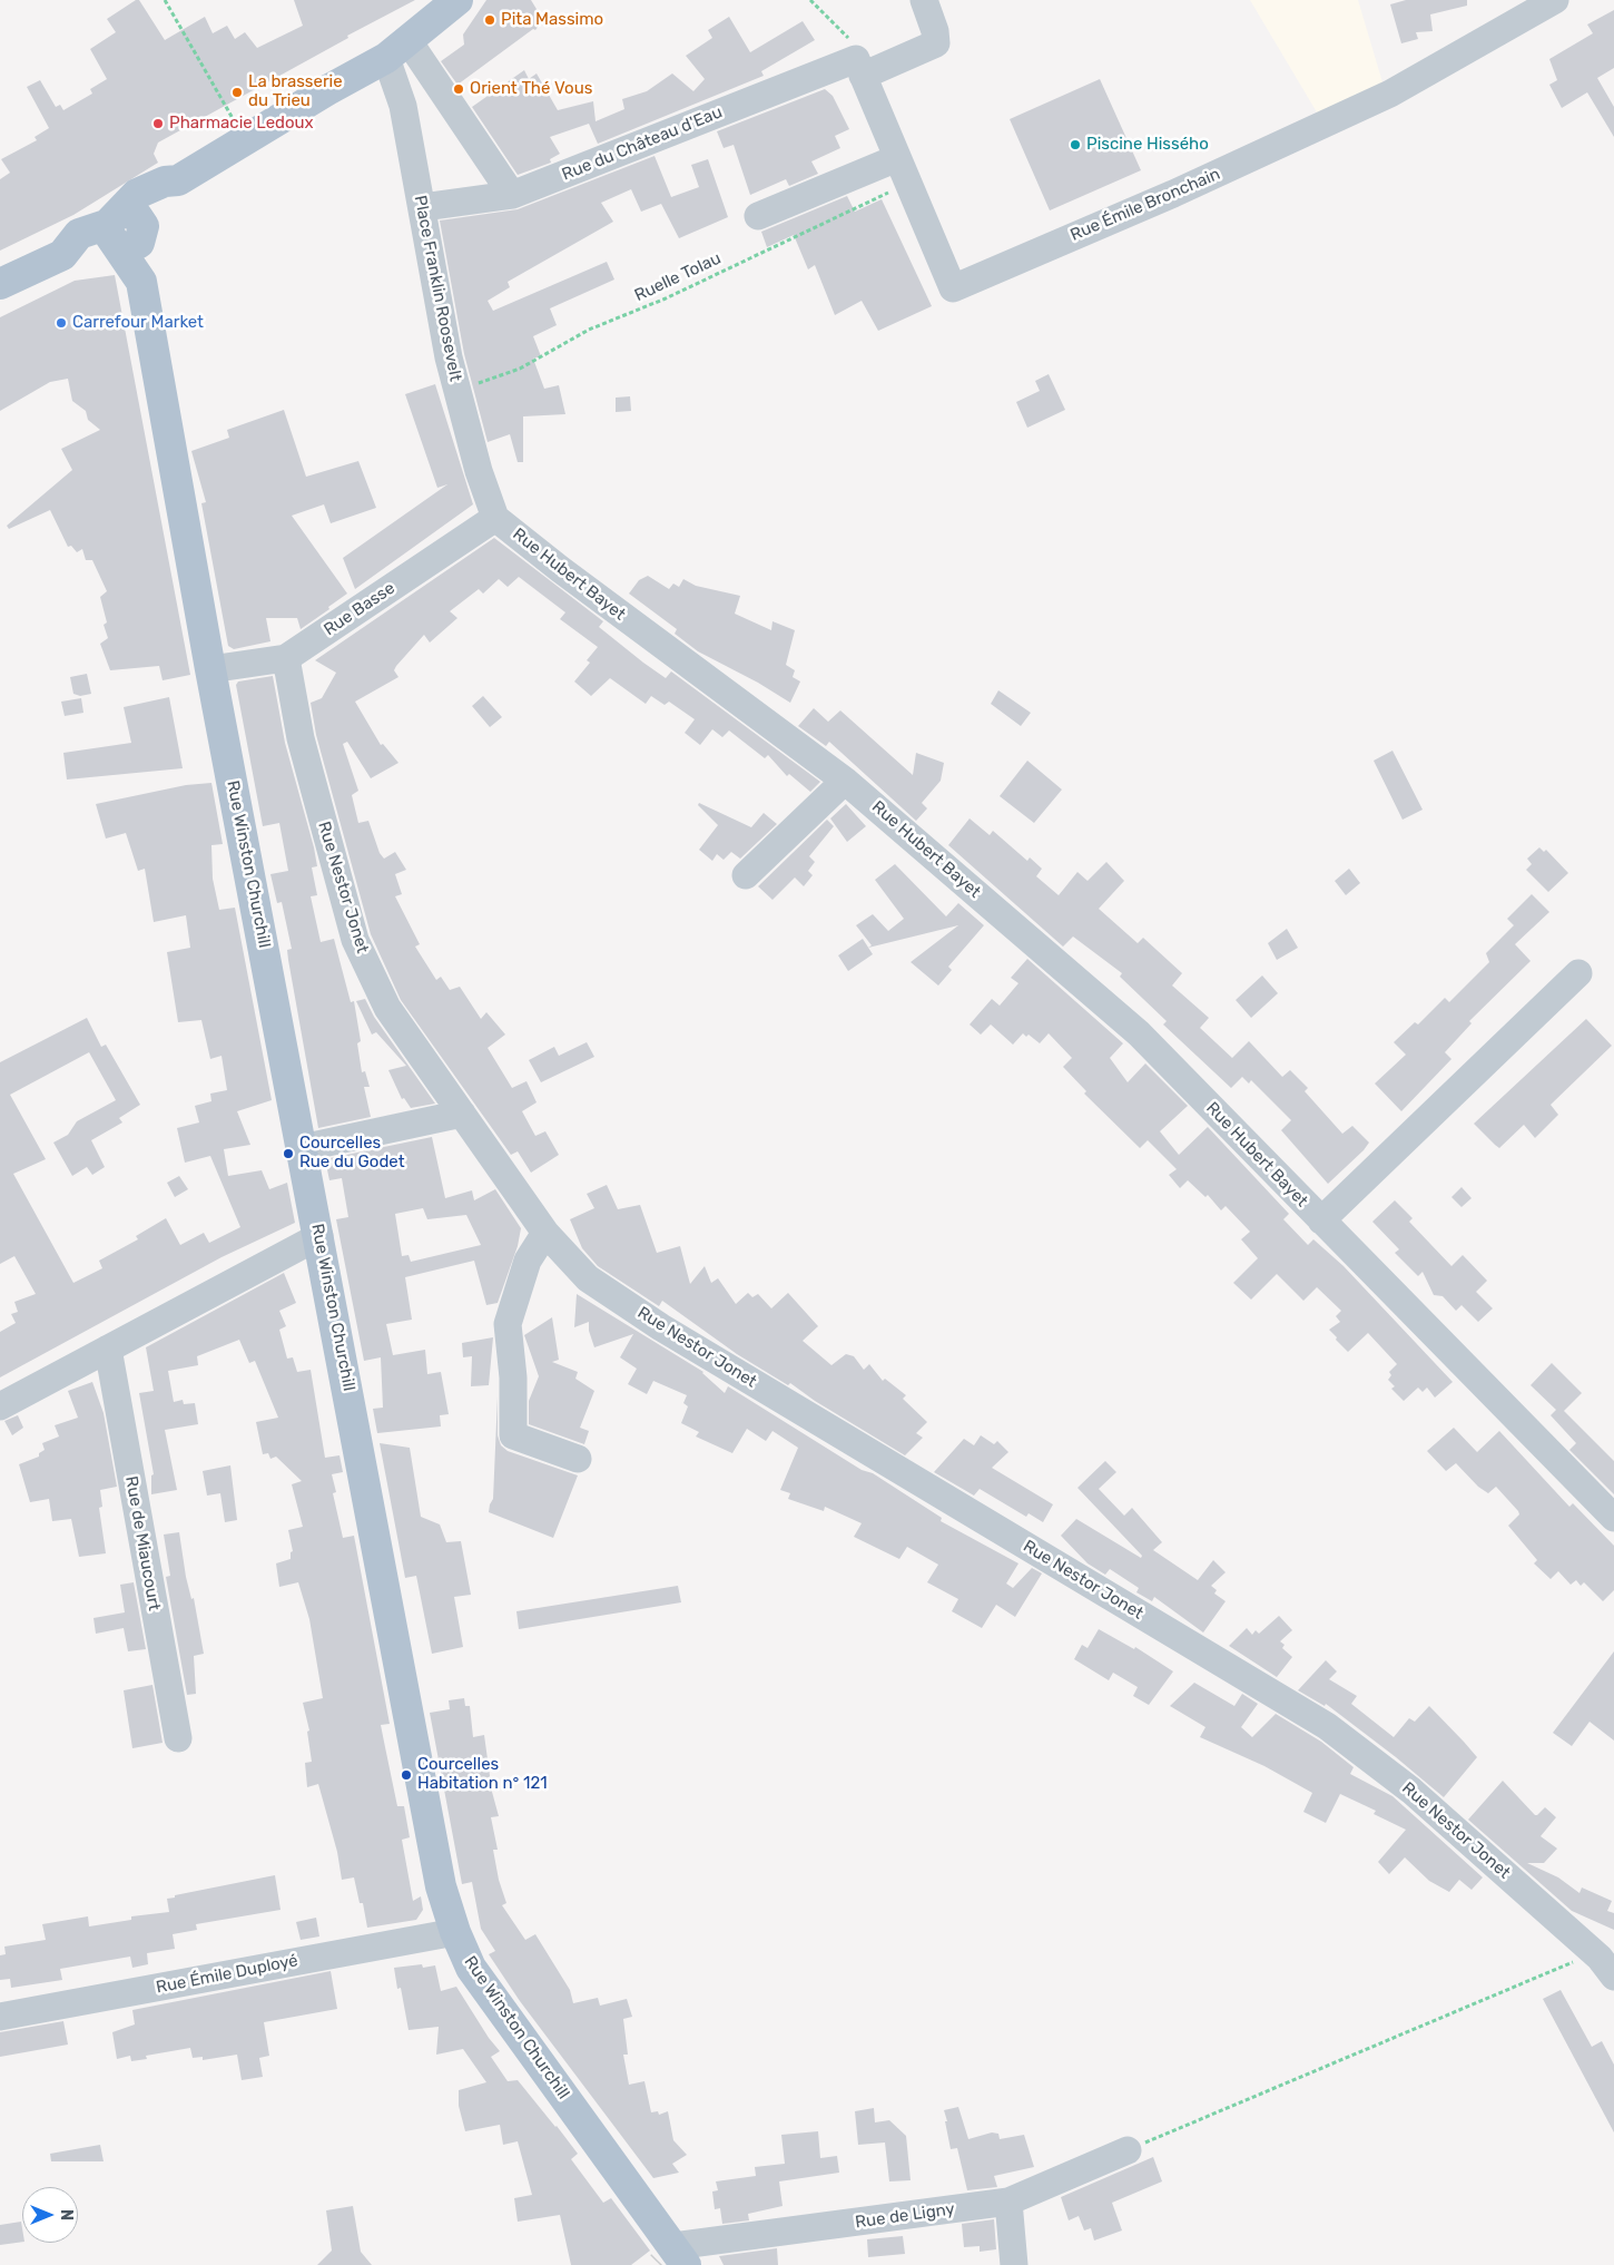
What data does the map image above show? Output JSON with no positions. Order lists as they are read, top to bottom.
{
  "streets": {
    "main road": ["Rue Winston Churchill"],
    "street": [
      "Rue du Château d'Eau",
      "Rue Émile Bronchain",
      "Place Franklin Roosevelt",
      "Rue Hubert Bayet",
      "Rue Basse",
      "Rue Nestor Jonet",
      "Rue de Miaucourt",
      "Rue Émile Duployé",
      "Rue de Ligny"
    ],
    "path": ["Ruelle Tolau"]
  },
  "crossings": [
    ["Rue du Château d'Eau", "Rue Émile Bronchain"],
    ["Rue du Château d'Eau", "Place Franklin Roosevelt"],
    ["Rue Émile Bronchain", "Ruelle Tolau"],
    ["Ruelle Tolau", "Place Franklin Roosevelt"],
    ["Place Franklin Roosevelt", "Rue Hubert Bayet"],
    ["Place Franklin Roosevelt", "Rue Basse"],
    ["Rue Hubert Bayet", "Rue Basse"],
    ["Rue Basse", "Rue Winston Churchill"],
    ["Rue Basse", "Rue Nestor Jonet"],
    ["Rue Winston Churchill", "Rue Émile Duployé"],
    ["Rue Winston Churchill", "Rue de Ligny"]
  ],
  "places": [
    "Pita Massimo",
    "Orient Thé Vous",
    "La brasserie du Trieu",
    "Pharmacie Ledoux",
    "Piscine Hissého",
    "Carrefour Market",
    "Courcelles Rue du Godet",
    "Courcelles Habitation n° 121"
  ],
  "north": "right"
}
